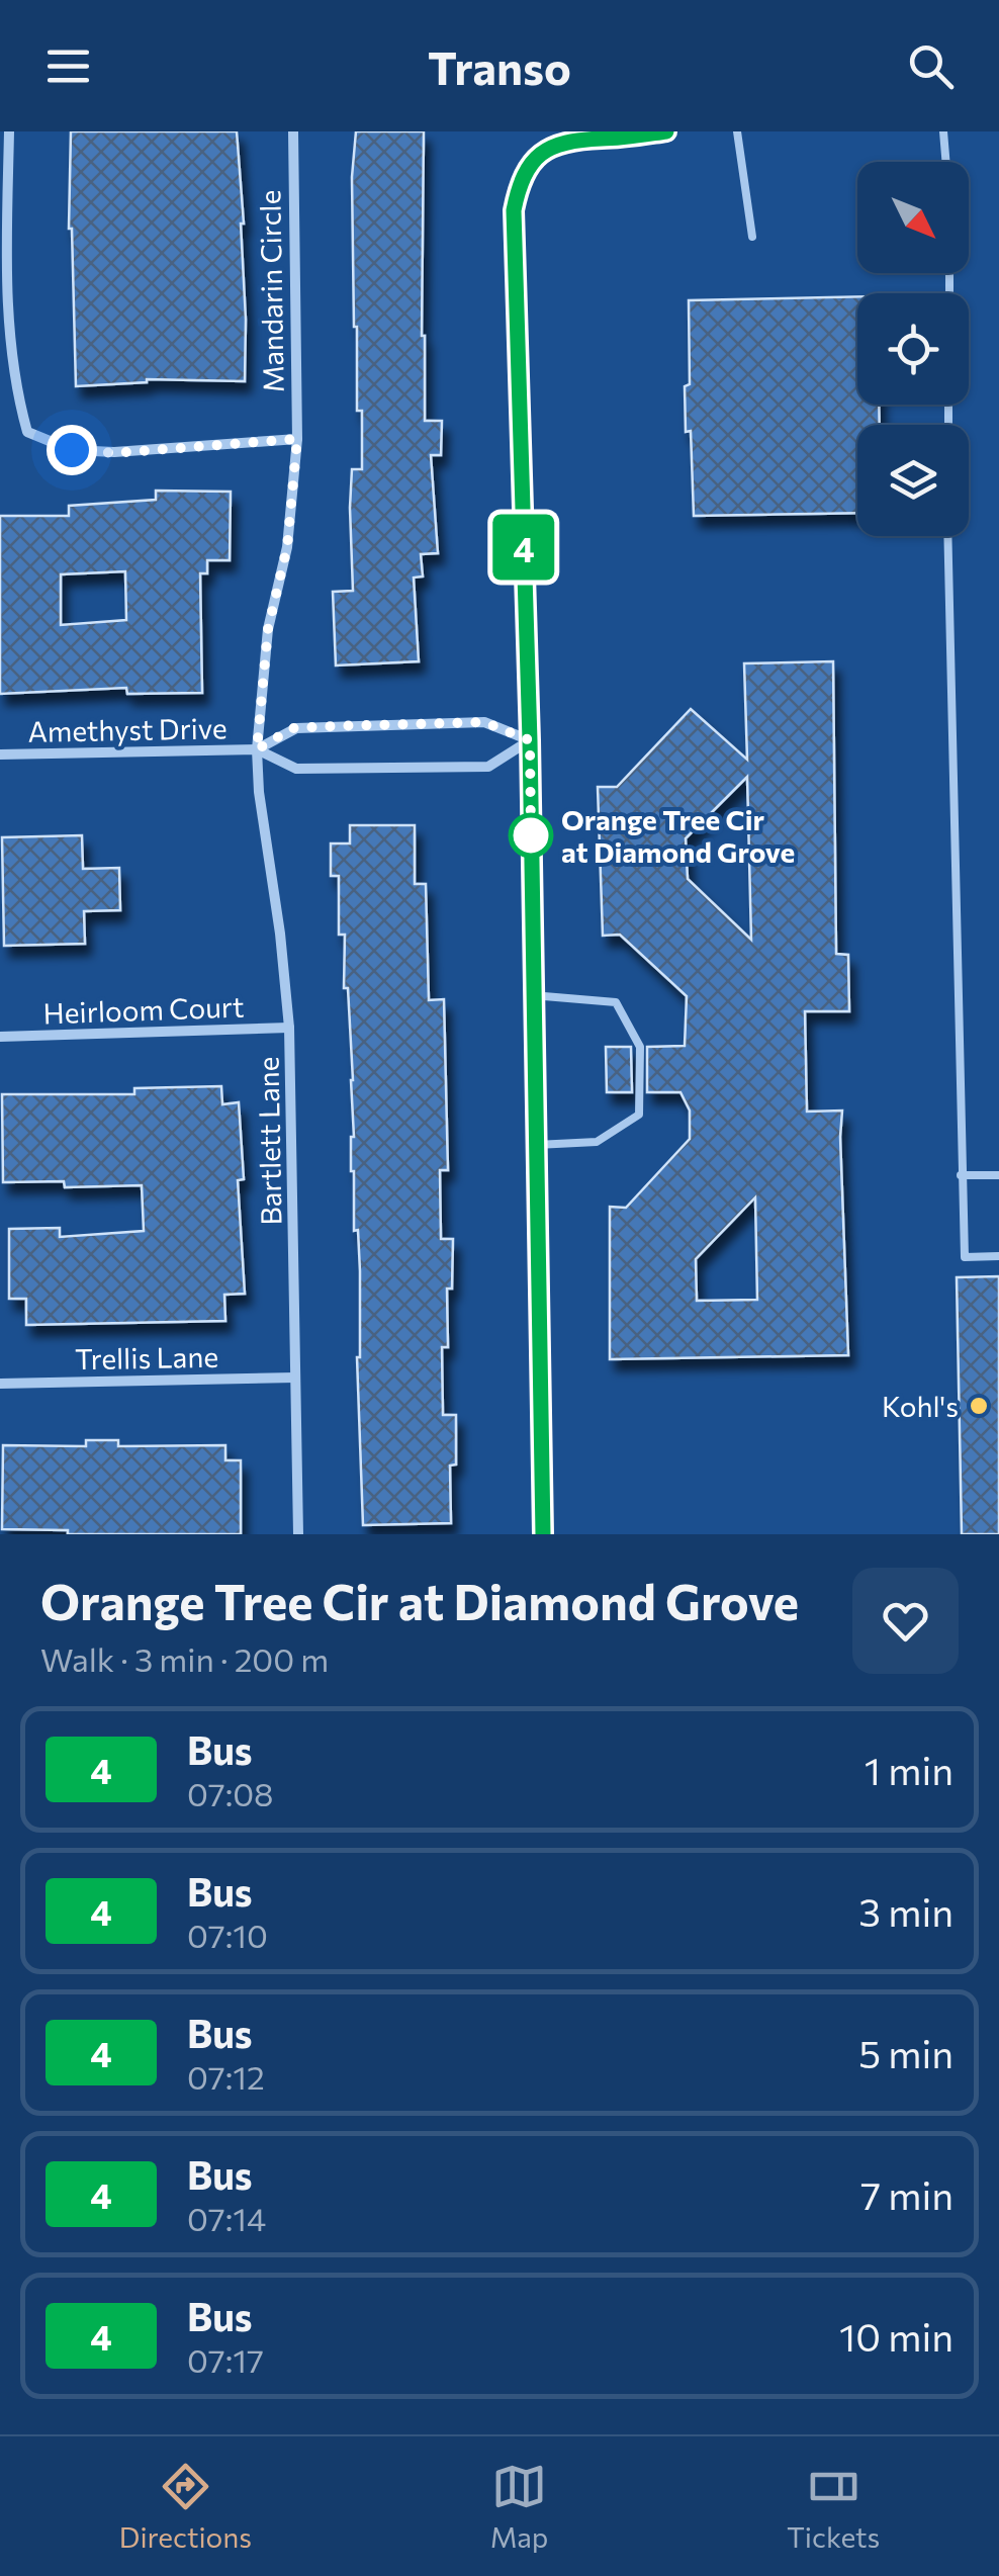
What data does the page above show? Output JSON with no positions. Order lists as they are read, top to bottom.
{
  "streets": {
    "street": [
      "Mandarin Circle",
      "Amethyst Drive",
      "Heirloom Court",
      "Bartlett Lane",
      "Trellis Lane"
    ]
  },
  "crossings": [
    ["Mandarin Circle", "Amethyst Drive"],
    ["Mandarin Circle", "Bartlett Lane"],
    ["Amethyst Drive", "Bartlett Lane"],
    ["Heirloom Court", "Bartlett Lane"],
    ["Bartlett Lane", "Trellis Lane"]
  ],
  "places": ["Orange Tree Cir at Diamond Grove", "Kohl's"],
  "lines": ["bus line 4"],
  "north": "bottom right",
  "page": {
    "header": "Transo",
    "on_map": "4",
    "heading": ["Orange Tree Cir at Diamond Grove", "Walk · 3 min · 200 m"],
    "list": [
      {
        "mark": "4",
        "name": "Bus",
        "note": "07:08",
        "value": "1 min"
      },
      {
        "mark": "4",
        "name": "Bus",
        "note": "07:10",
        "value": "3 min"
      },
      {
        "mark": "4",
        "name": "Bus",
        "note": "07:12",
        "value": "5 min"
      },
      {
        "mark": "4",
        "name": "Bus",
        "note": "07:14",
        "value": "7 min"
      },
      {
        "mark": "4",
        "name": "Bus",
        "note": "07:17",
        "value": "10 min"
      }
    ],
    "tabs": ["Directions", "Map", "Tickets"]
  }
}
